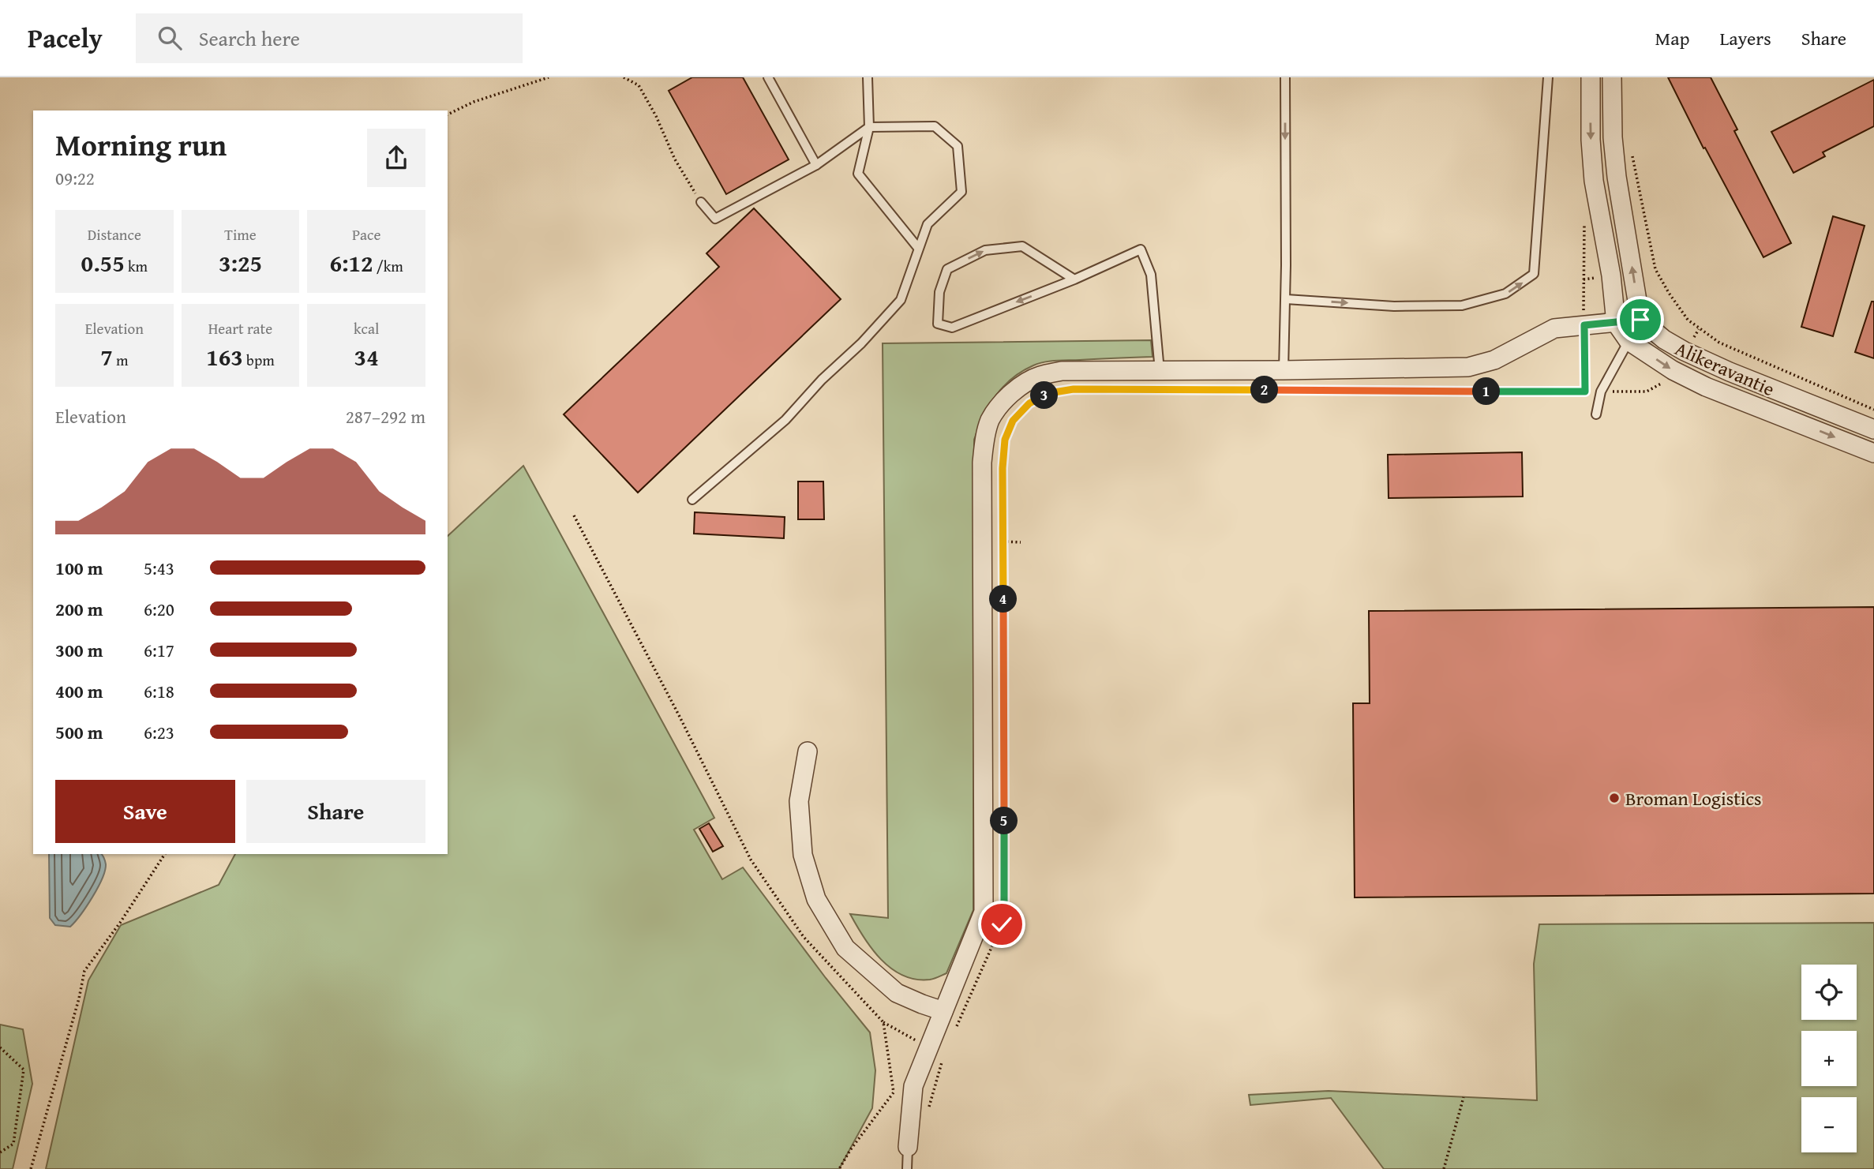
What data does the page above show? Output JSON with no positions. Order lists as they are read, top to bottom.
{
  "streets": {
    "street": ["Alikeravantie"]
  },
  "one_way": ["Alikeravantie"],
  "places": ["Broman Logistics"],
  "page": {
    "header": "Pacely",
    "search": "Search here",
    "nav": ["Map", "Layers", "Share"],
    "heading": ["Morning run", "09:22"],
    "stats": [
      ["Distance", "0.55 km"],
      ["Time", "3:25"],
      ["Pace", "6:12 /km"],
      ["Elevation", "7 m"],
      ["Heart rate", "163 bpm"],
      ["kcal", "34"]
    ],
    "pins": [
      "2",
      "1",
      "3",
      "4",
      "5"
    ],
    "chart": ["Elevation", "287–292 m"],
    "list": [
      {
        "name": "100 m",
        "note": "5:43"
      },
      {
        "name": "200 m",
        "note": "6:20"
      },
      {
        "name": "300 m",
        "note": "6:17"
      },
      {
        "name": "400 m",
        "note": "6:18"
      },
      {
        "name": "500 m",
        "note": "6:23"
      }
    ],
    "buttons": ["Save", "Share"],
    "map_buttons": ["+", "−"]
  }
}
